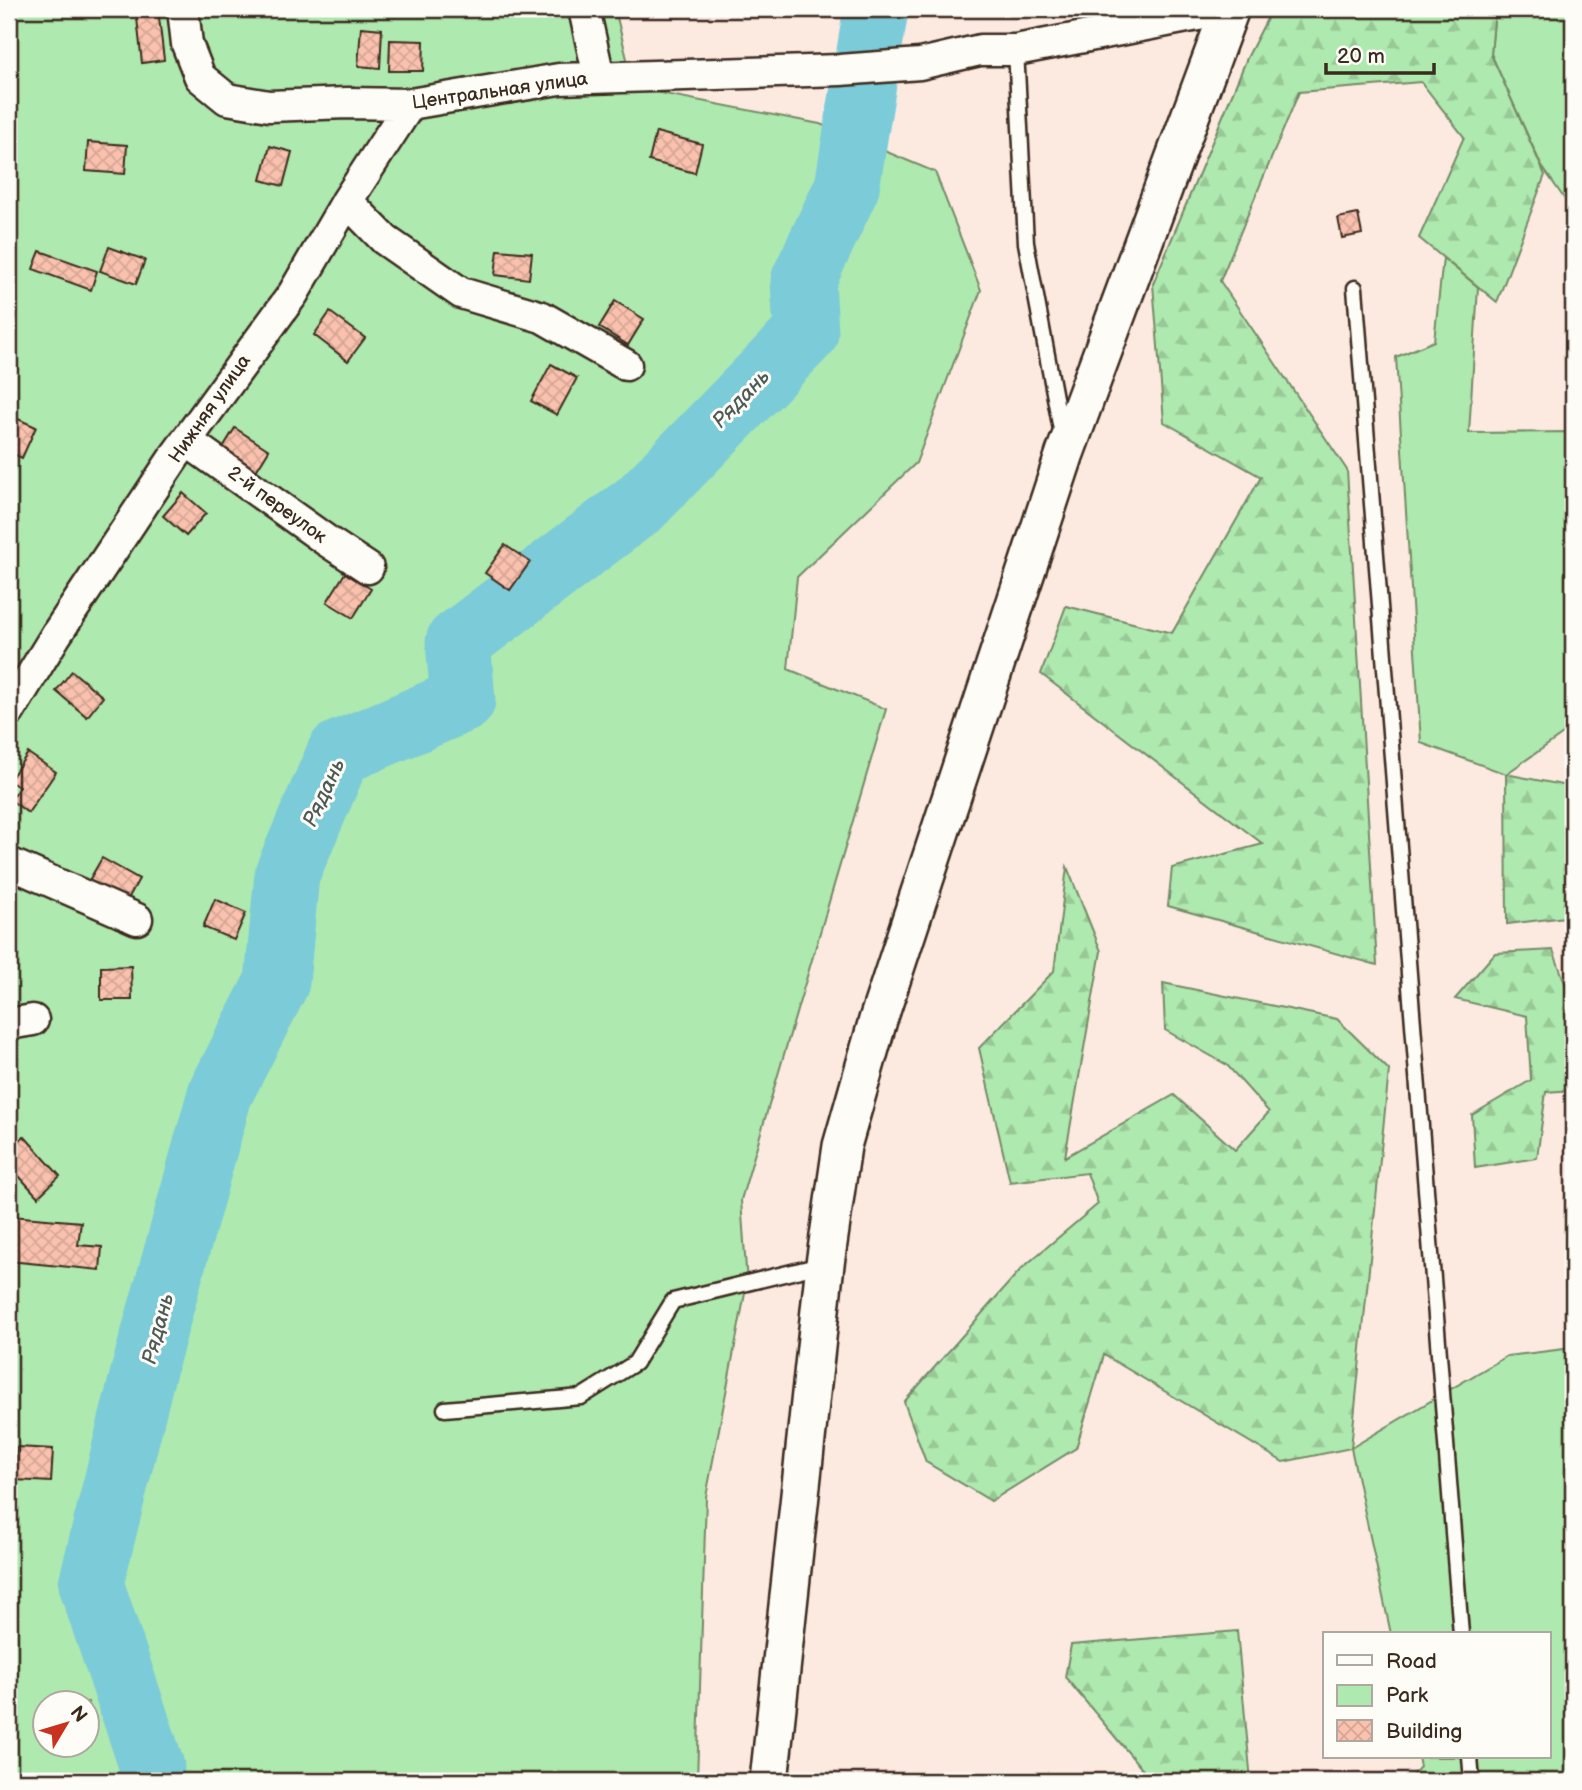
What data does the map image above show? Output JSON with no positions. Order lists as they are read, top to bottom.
{
  "streets": {
    "street": ["Центральная улица", "Нижняя улица", "2-й переулок"]
  },
  "crossings": [
    ["Центральная улица", "Нижняя улица"],
    ["Нижняя улица", "2-й переулок"]
  ],
  "water": ["Рядань"],
  "legend": ["Road", "Park", "Building"],
  "scale_bar": "20 m",
  "north": "top right"
}
